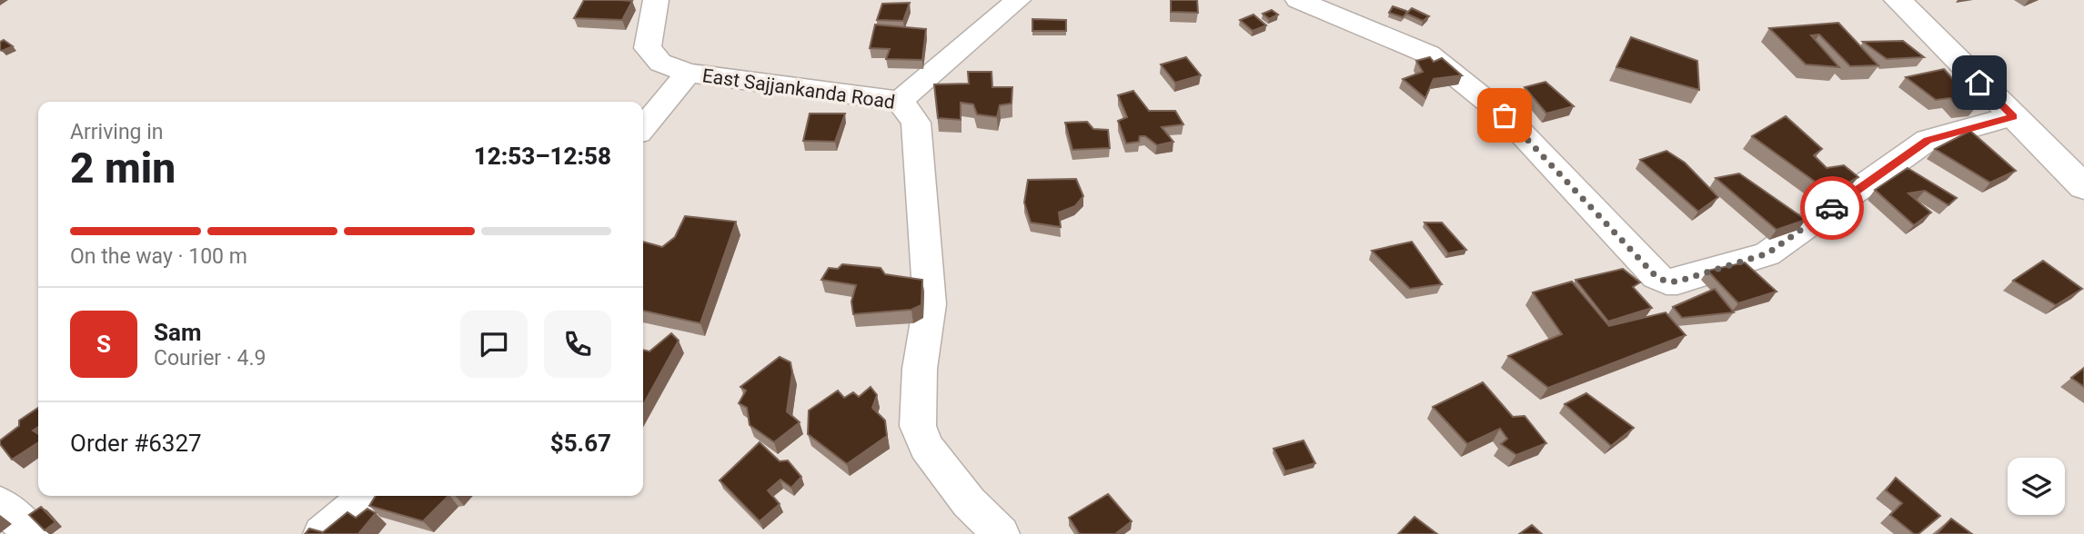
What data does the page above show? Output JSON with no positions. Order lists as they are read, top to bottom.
{
  "streets": {
    "street": ["East Sajjankanda Road"]
  },
  "page": {
    "heading": ["2 min", "Arriving in", "12:53–12:58"],
    "panel": [
      "Sam",
      "Courier · 4.9",
      "Order #6327",
      "$5.67"
    ],
    "bar": "On the way · 100 m",
    "round": "S"
  }
}
